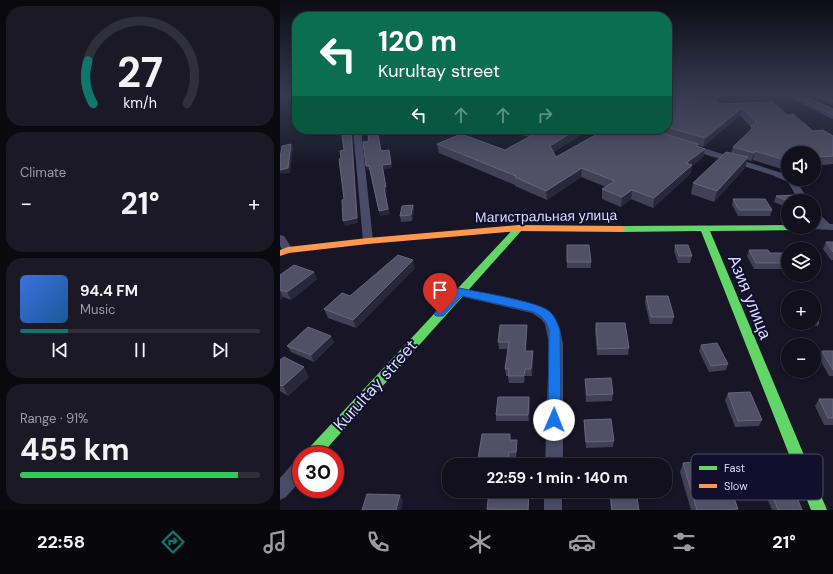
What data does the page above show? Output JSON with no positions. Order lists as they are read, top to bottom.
{
  "streets": {
    "street": ["Магистральная улица", "Азия улица", "Kurultay street"]
  },
  "crossings": [
    ["Магистральная улица", "Азия улица"],
    ["Магистральная улица", "Kurultay street"]
  ],
  "legend": ["Fast", "Slow"],
  "page": {
    "turn": ["120 m", "Kurultay street"],
    "tile": [
      "Climate",
      ["Range · 91%", "455 km"]
    ],
    "map_buttons": ["+", "−"],
    "heat": ["−", "21°", "+"],
    "song": ["94.4 FM", "Music"],
    "limit": "30",
    "trip": "22:59 · 1 min · 140 m",
    "tabs": ["22:58", "21°"],
    "gauge": ["27", "km/h"]
  }
}
